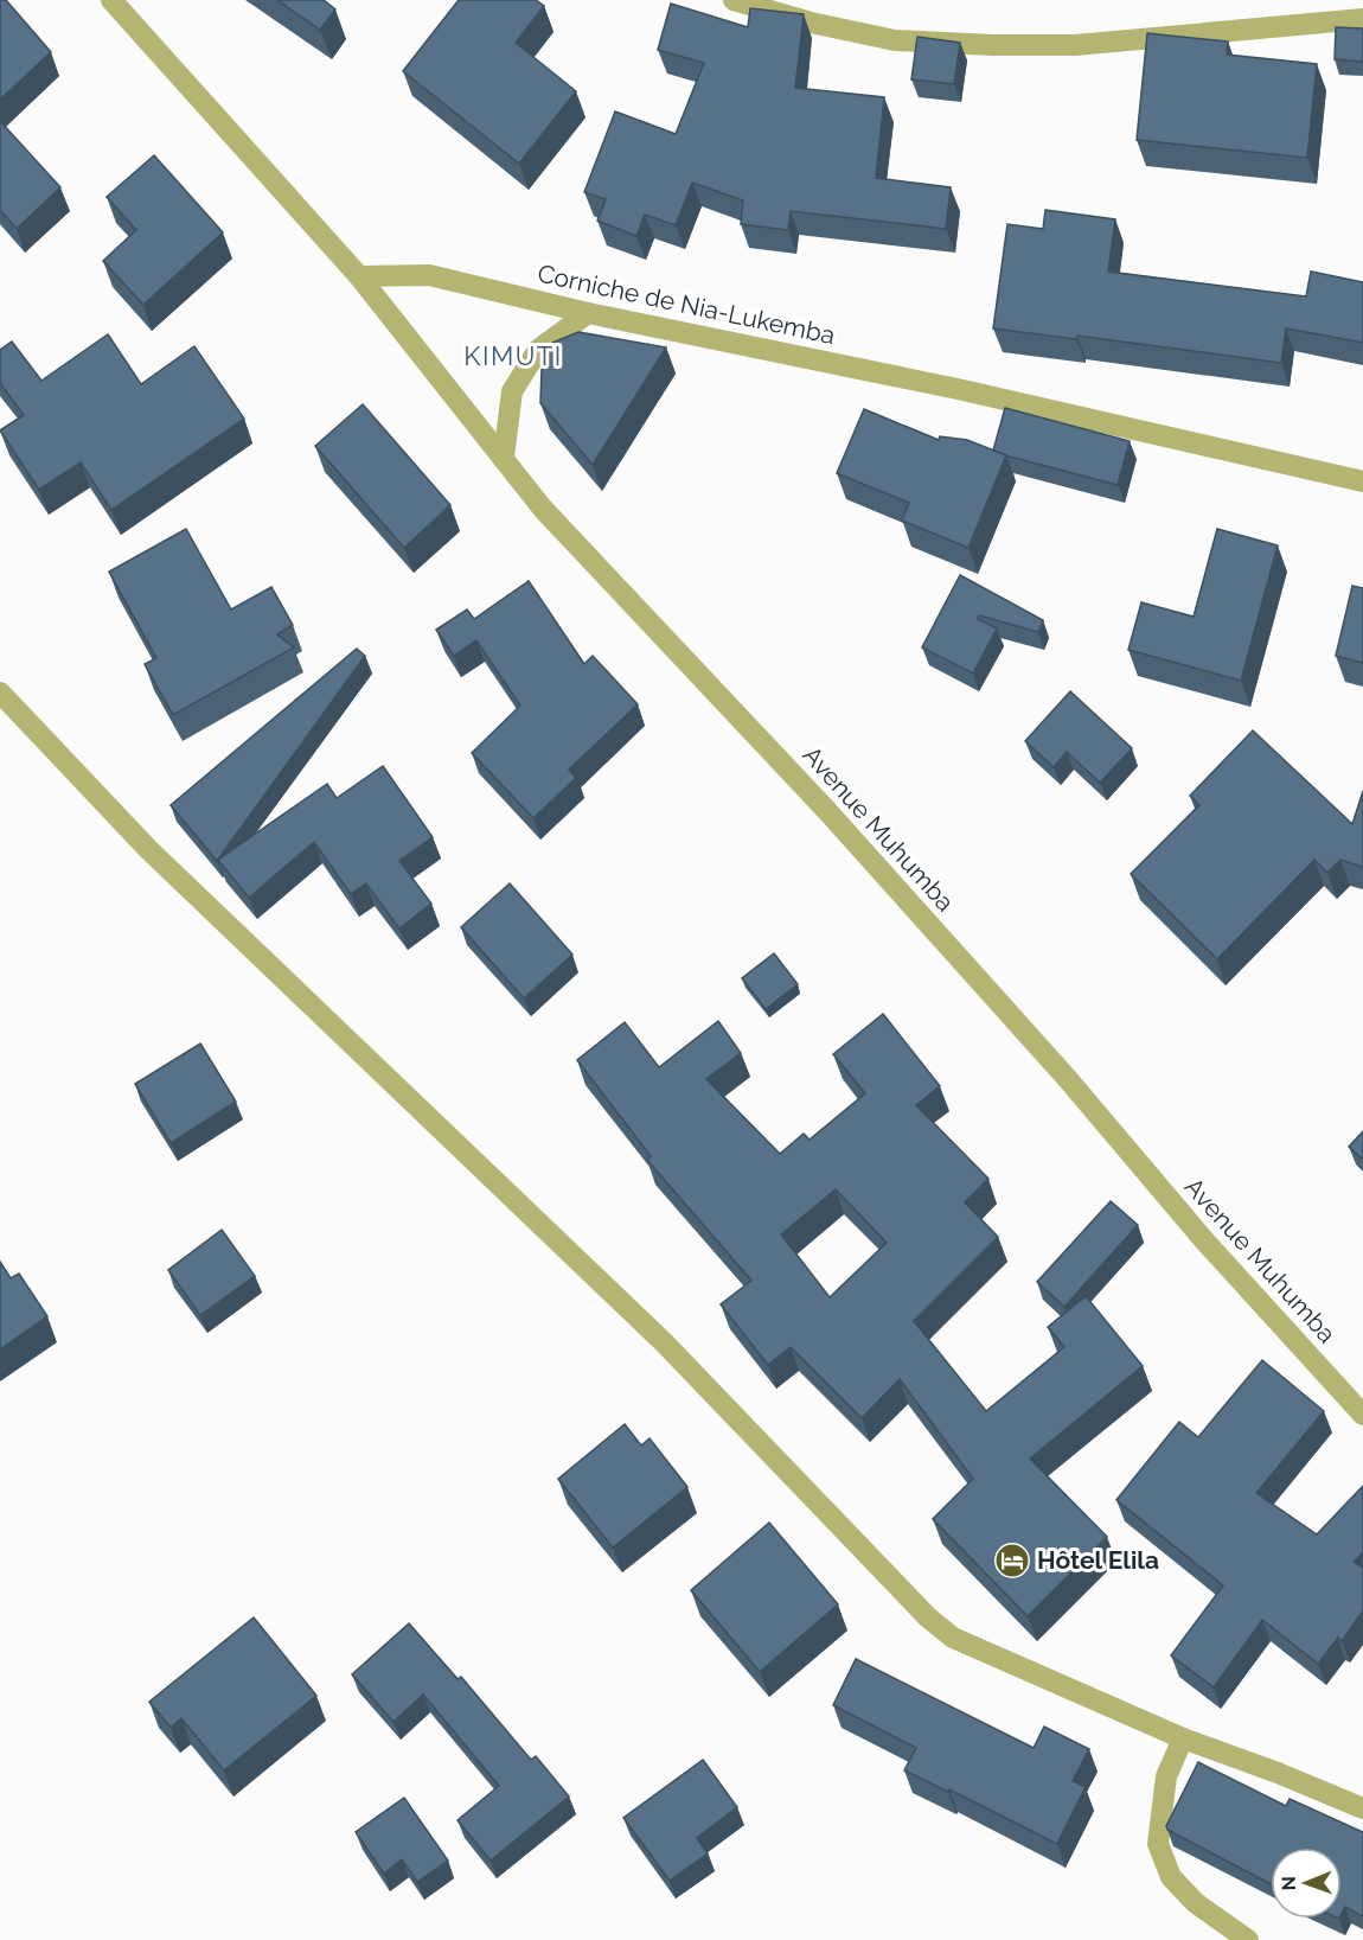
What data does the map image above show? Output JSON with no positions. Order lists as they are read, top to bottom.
{
  "streets": {
    "street": ["Corniche de Nia-Lukemba", "Avenue Muhumba"]
  },
  "crossings": [
    ["Corniche de Nia-Lukemba", "Avenue Muhumba"]
  ],
  "districts": ["KIMUTI"],
  "places": {
    "hotel": ["Hôtel Elila"]
  },
  "north": "left"
}
